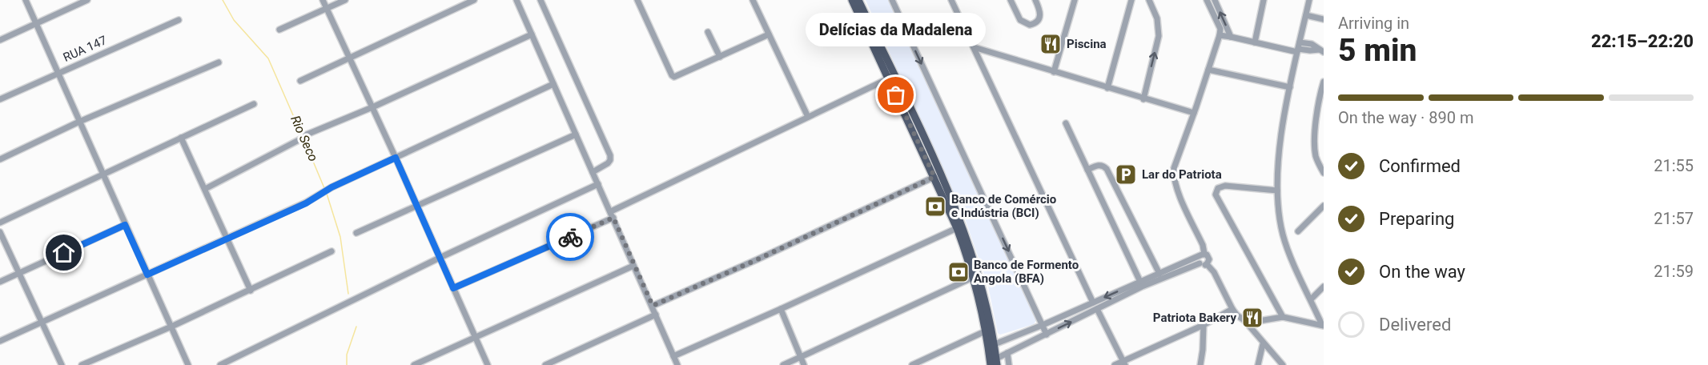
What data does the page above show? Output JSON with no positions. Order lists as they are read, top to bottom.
{
  "streets": {
    "street": ["RUA 147"]
  },
  "water": ["Rio Seco"],
  "places": {
    "restaurant": ["Piscina", "Patriota Bakery"],
    "other": ["Delícias da Madalena"],
    "parking": ["Lar do Patriota"],
    "bank": ["Banco de Comércio e Indústria (BCI)", "Banco de Formento Angola (BFA)"]
  },
  "page": {
    "heading": ["5 min", "Arriving in", "22:15–22:20"],
    "bubble": "Delícias da Madalena",
    "bar": "On the way · 890 m",
    "list": [
      ["Confirmed", "21:55"],
      ["Preparing", "21:57"],
      ["On the way", "21:59"],
      "Delivered"
    ]
  }
}
